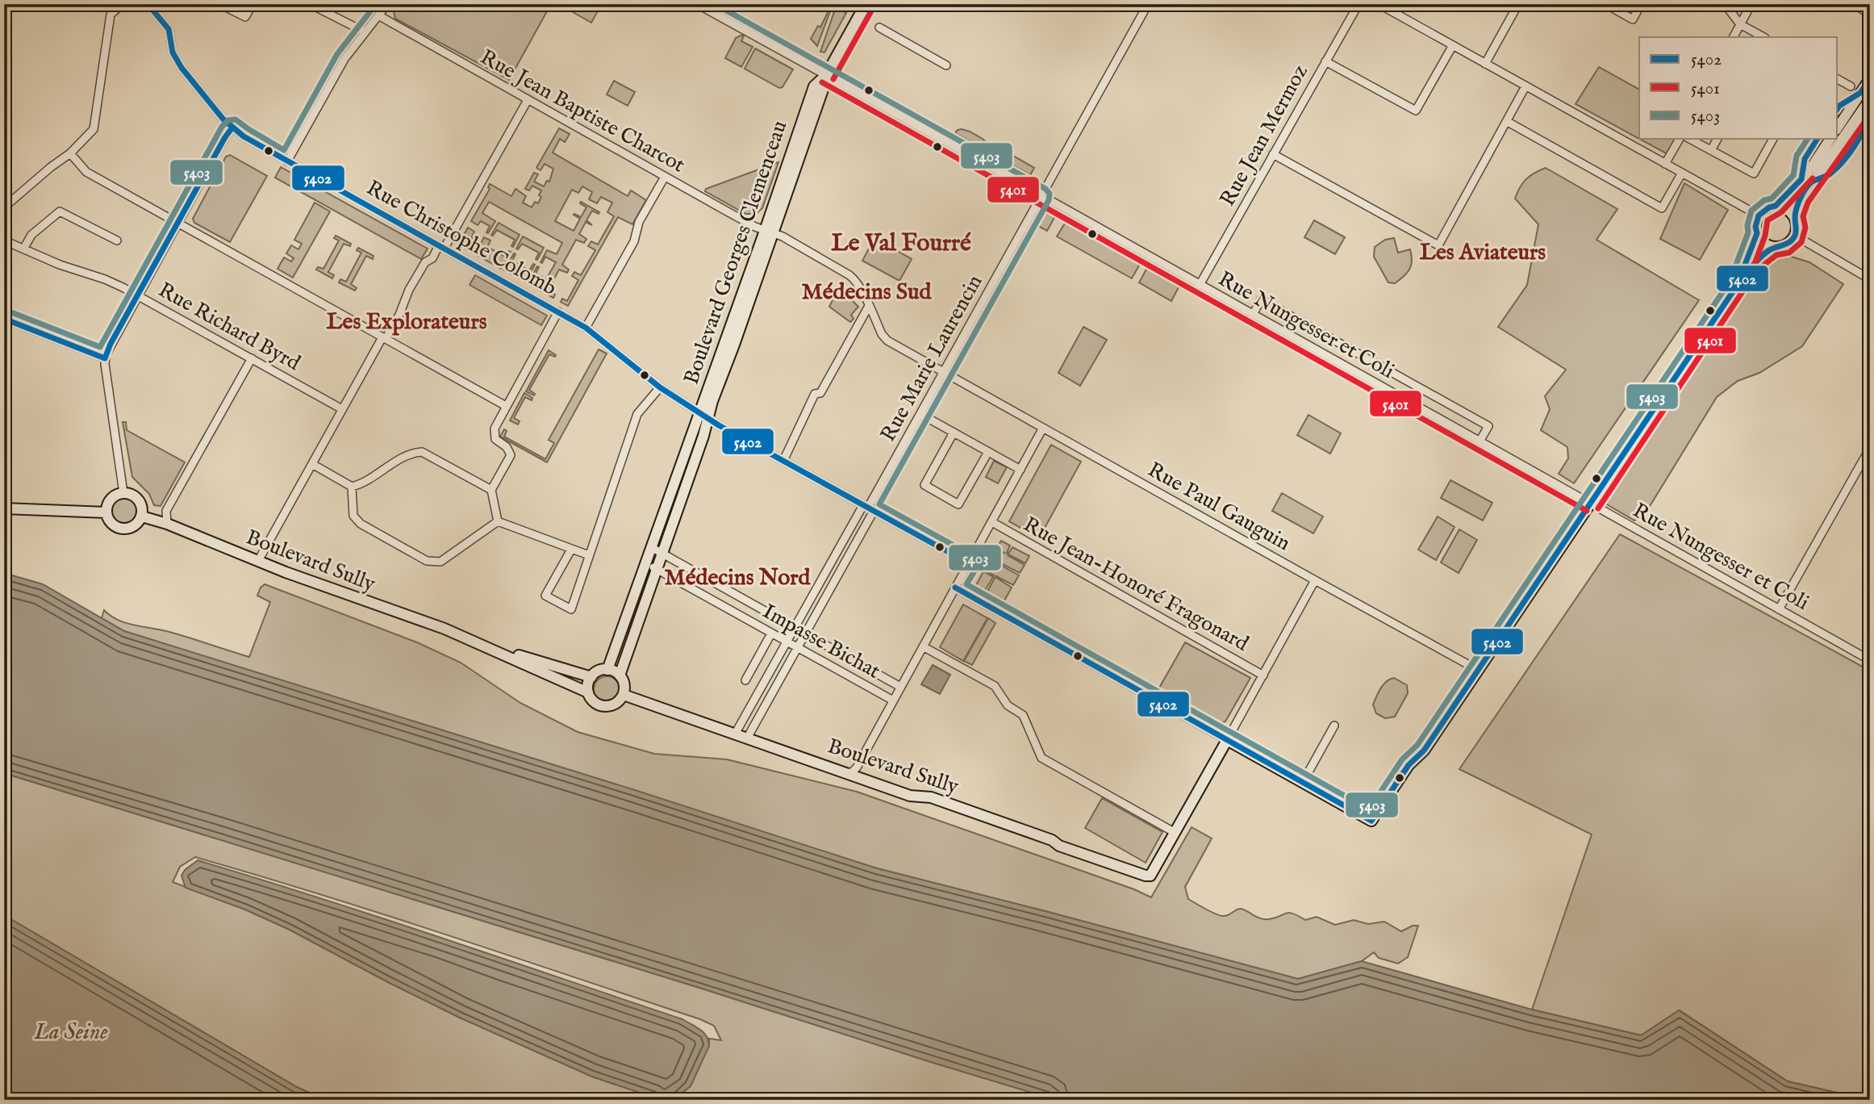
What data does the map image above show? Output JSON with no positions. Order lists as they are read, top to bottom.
{
  "streets": {
    "street": [
      "Rue Jean Baptiste Charcot",
      "Rue Jean Mermoz",
      "Rue Christophe Colomb",
      "Boulevard Georges Clemenceau",
      "Rue Nungesser et Coli",
      "Rue Richard Byrd",
      "Rue Marie Laurencin",
      "Rue Paul Gauguin",
      "Boulevard Sully",
      "Rue Jean-Honoré Fragonard",
      "Impasse Bichat"
    ]
  },
  "crossings": [
    ["Rue Jean Baptiste Charcot", "Boulevard Georges Clemenceau"],
    ["Rue Jean Baptiste Charcot", "Rue Paul Gauguin"],
    ["Rue Jean Mermoz", "Rue Nungesser et Coli"],
    ["Rue Christophe Colomb", "Boulevard Georges Clemenceau"],
    ["Rue Christophe Colomb", "Rue Marie Laurencin"],
    ["Boulevard Georges Clemenceau", "Rue Nungesser et Coli"],
    ["Boulevard Georges Clemenceau", "Boulevard Sully"],
    ["Boulevard Georges Clemenceau", "Impasse Bichat"],
    ["Rue Nungesser et Coli", "Rue Marie Laurencin"],
    ["Rue Marie Laurencin", "Rue Paul Gauguin"]
  ],
  "districts": [
    "Le Val Fourré",
    "Les Aviateurs",
    "Médecins Sud",
    "Les Explorateurs",
    "Médecins Nord"
  ],
  "water": ["La Seine"],
  "lines": ["transit line 5402", "transit line 5403", "transit line 5401"],
  "legend": ["5402", "5401", "5403"]
}
